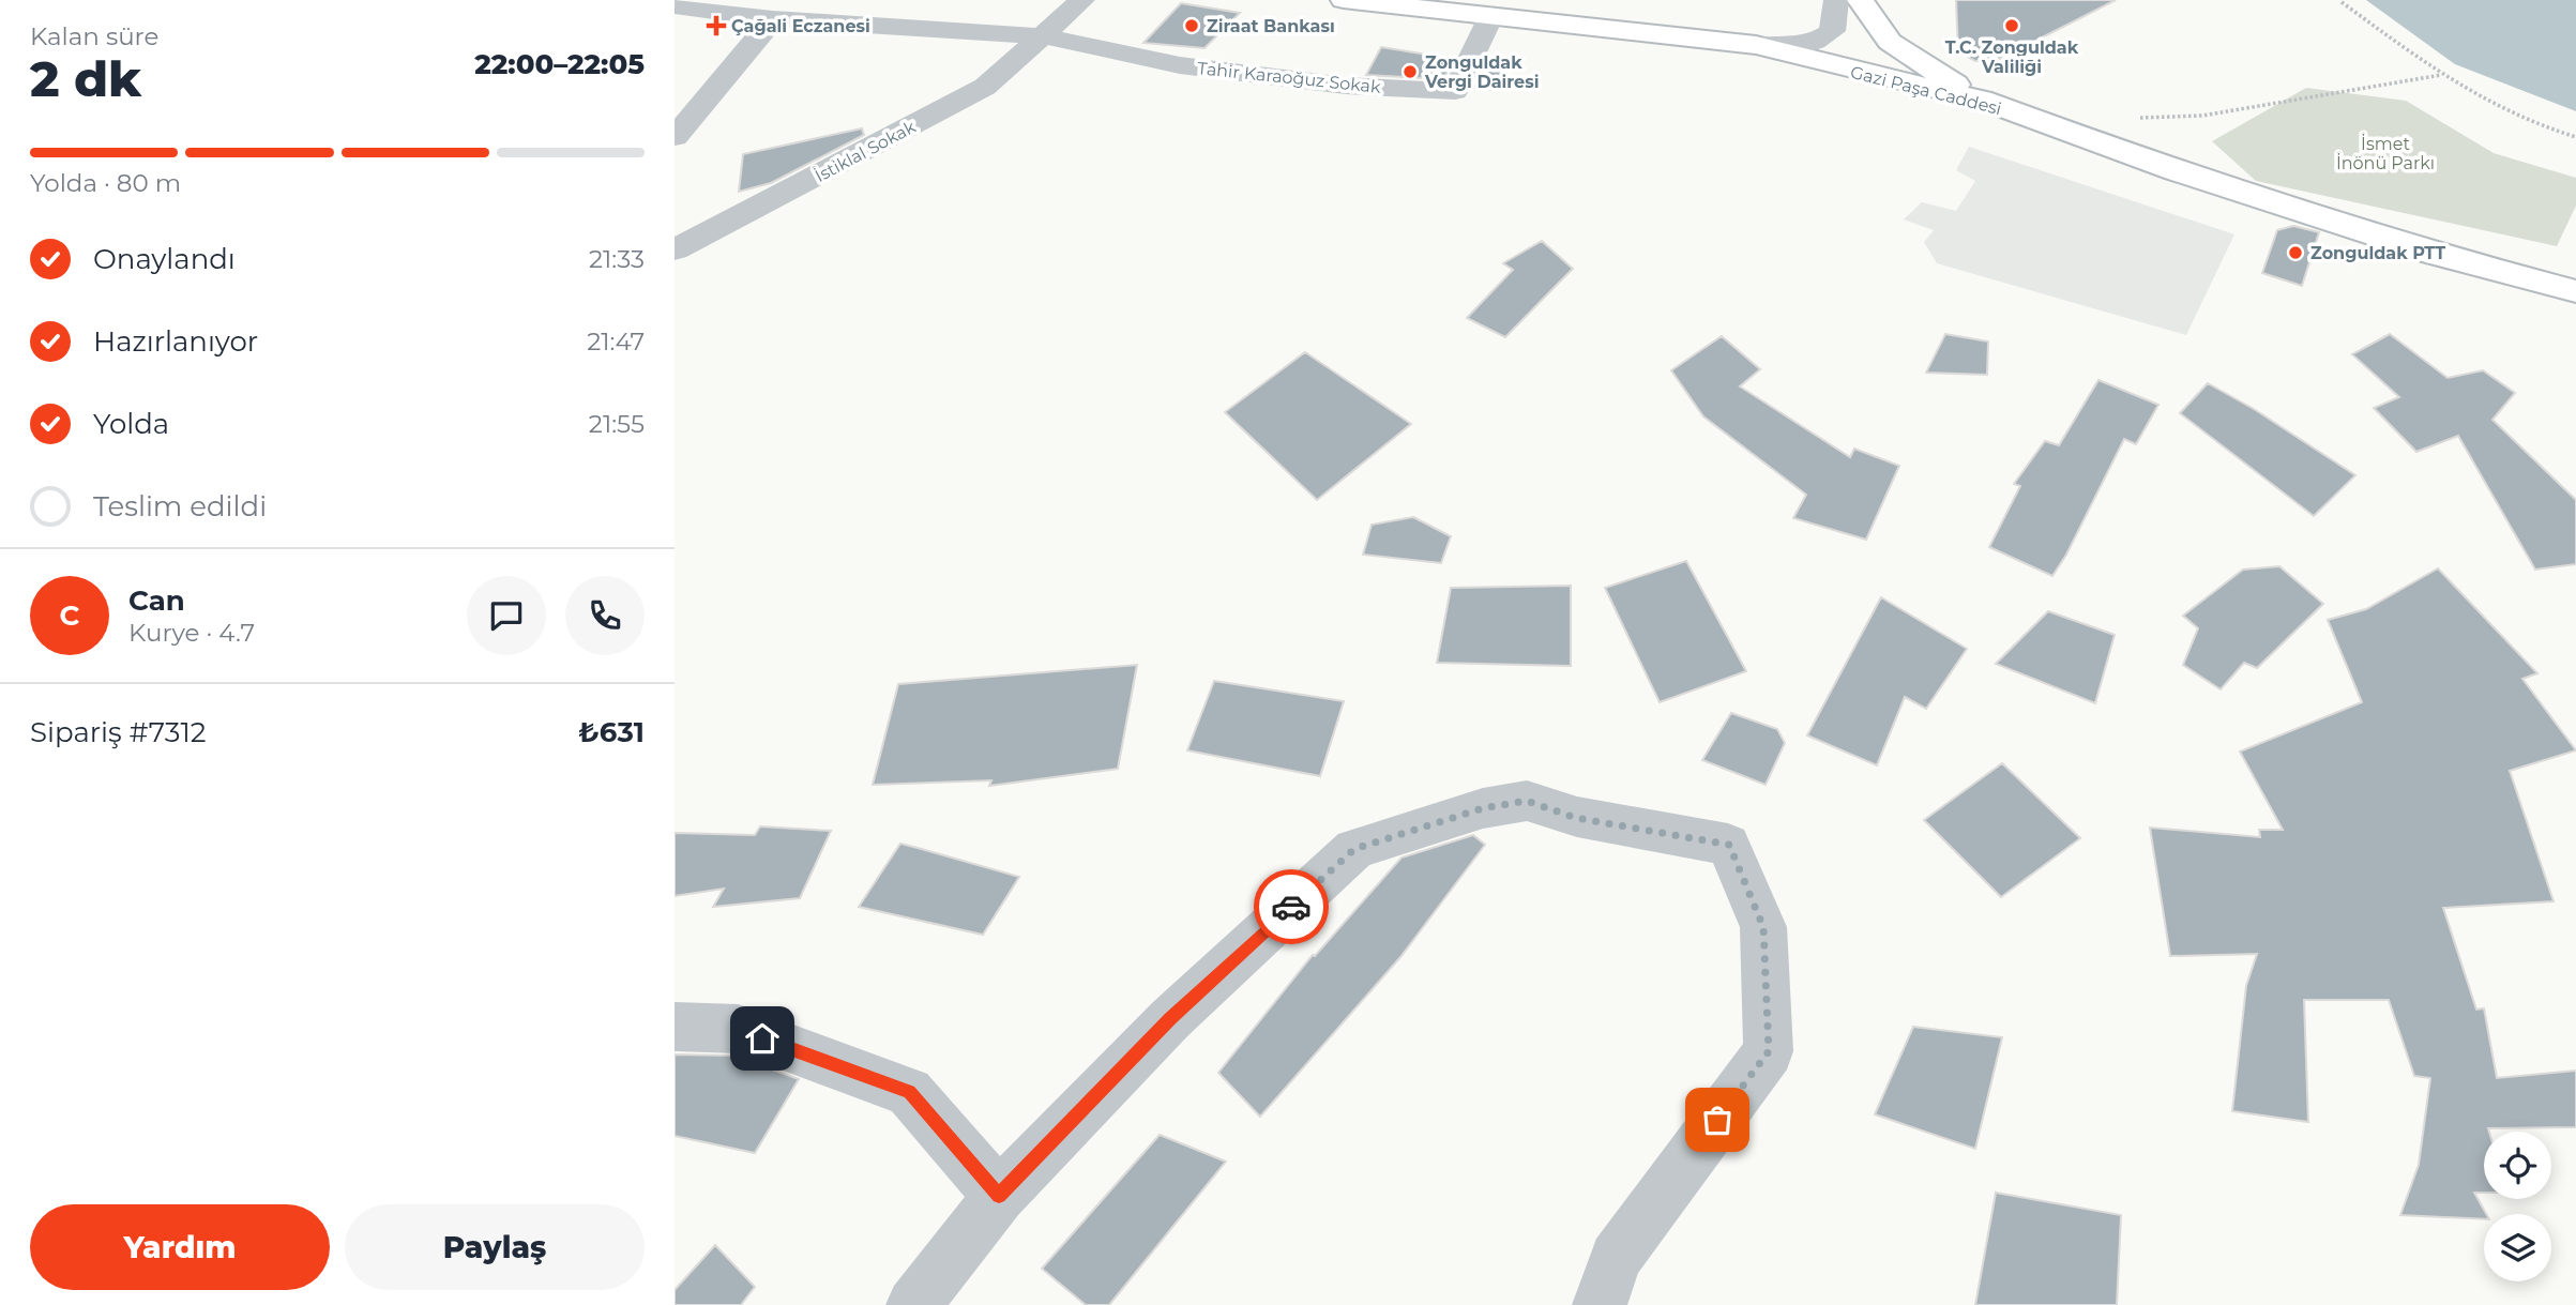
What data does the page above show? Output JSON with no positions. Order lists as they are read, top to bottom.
{
  "streets": {
    "main road": ["Gazi Paşa Caddesi"],
    "street": ["Tahir Karaoğuz Sokak", "İstiklal Sokak"]
  },
  "crossings": [
    ["Tahir Karaoğuz Sokak", "Gazi Paşa Caddesi"],
    ["Tahir Karaoğuz Sokak", "İstiklal Sokak"]
  ],
  "parks": ["İsmet İnönü Parkı"],
  "places": {
    "health": ["Çağali Eczanesi"],
    "other": [
      "Ziraat Bankası",
      "T.C. Zonguldak Valiliği",
      "Zonguldak Vergi Dairesi",
      "Zonguldak PTT"
    ]
  },
  "page": {
    "heading": ["2 dk", "Kalan süre", "22:00–22:05"],
    "panel": [
      "Can",
      "Kurye · 4.7",
      "Sipariş #7312",
      "₺631"
    ],
    "bar": "Yolda · 80 m",
    "list": [
      ["Onaylandı", "21:33"],
      ["Hazırlanıyor", "21:47"],
      ["Yolda", "21:55"],
      "Teslim edildi"
    ],
    "round": "C",
    "buttons": ["Yardım", "Paylaş"]
  }
}
